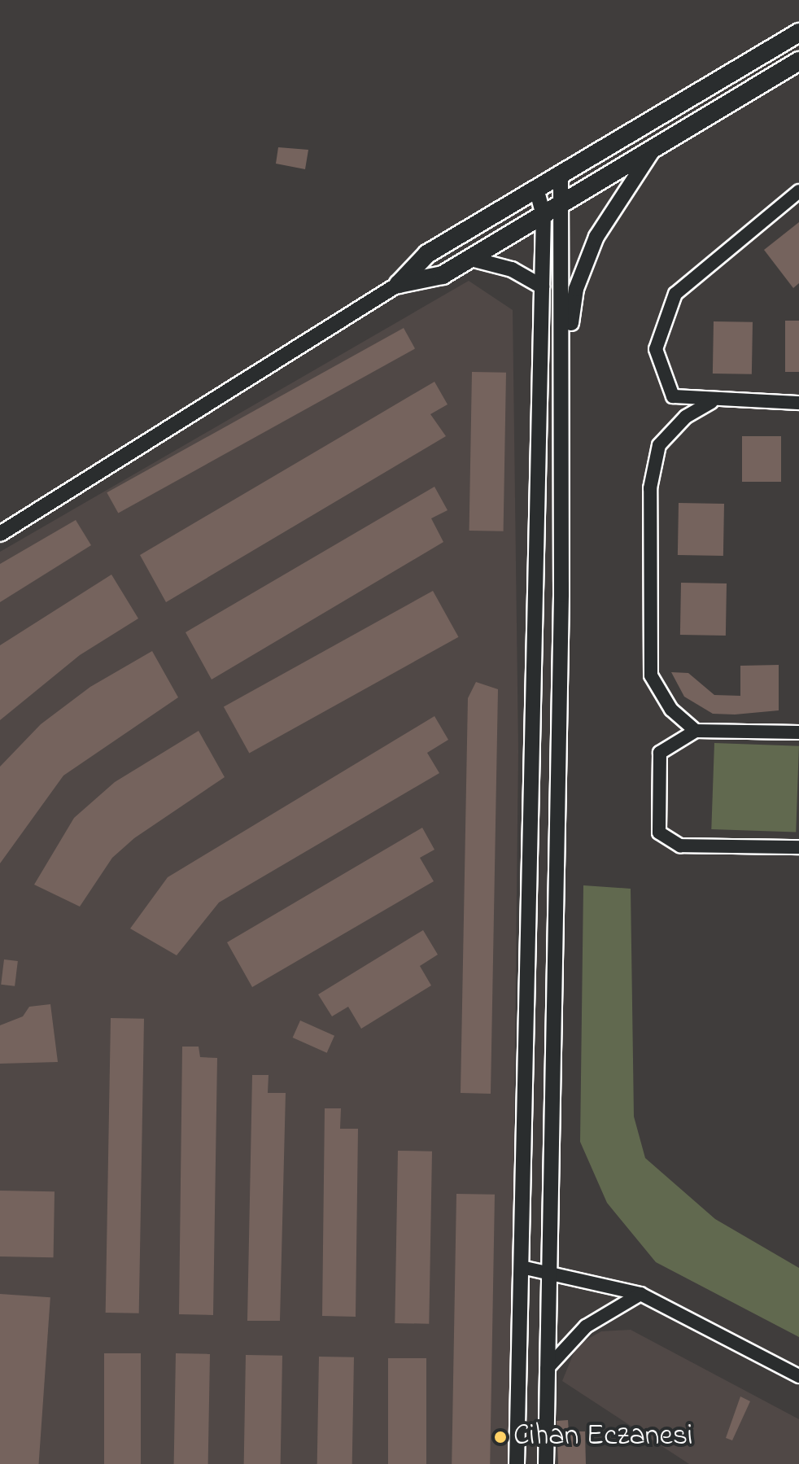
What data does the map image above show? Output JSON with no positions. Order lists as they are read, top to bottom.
{
  "places": ["Cihan Eczanesi"]
}
